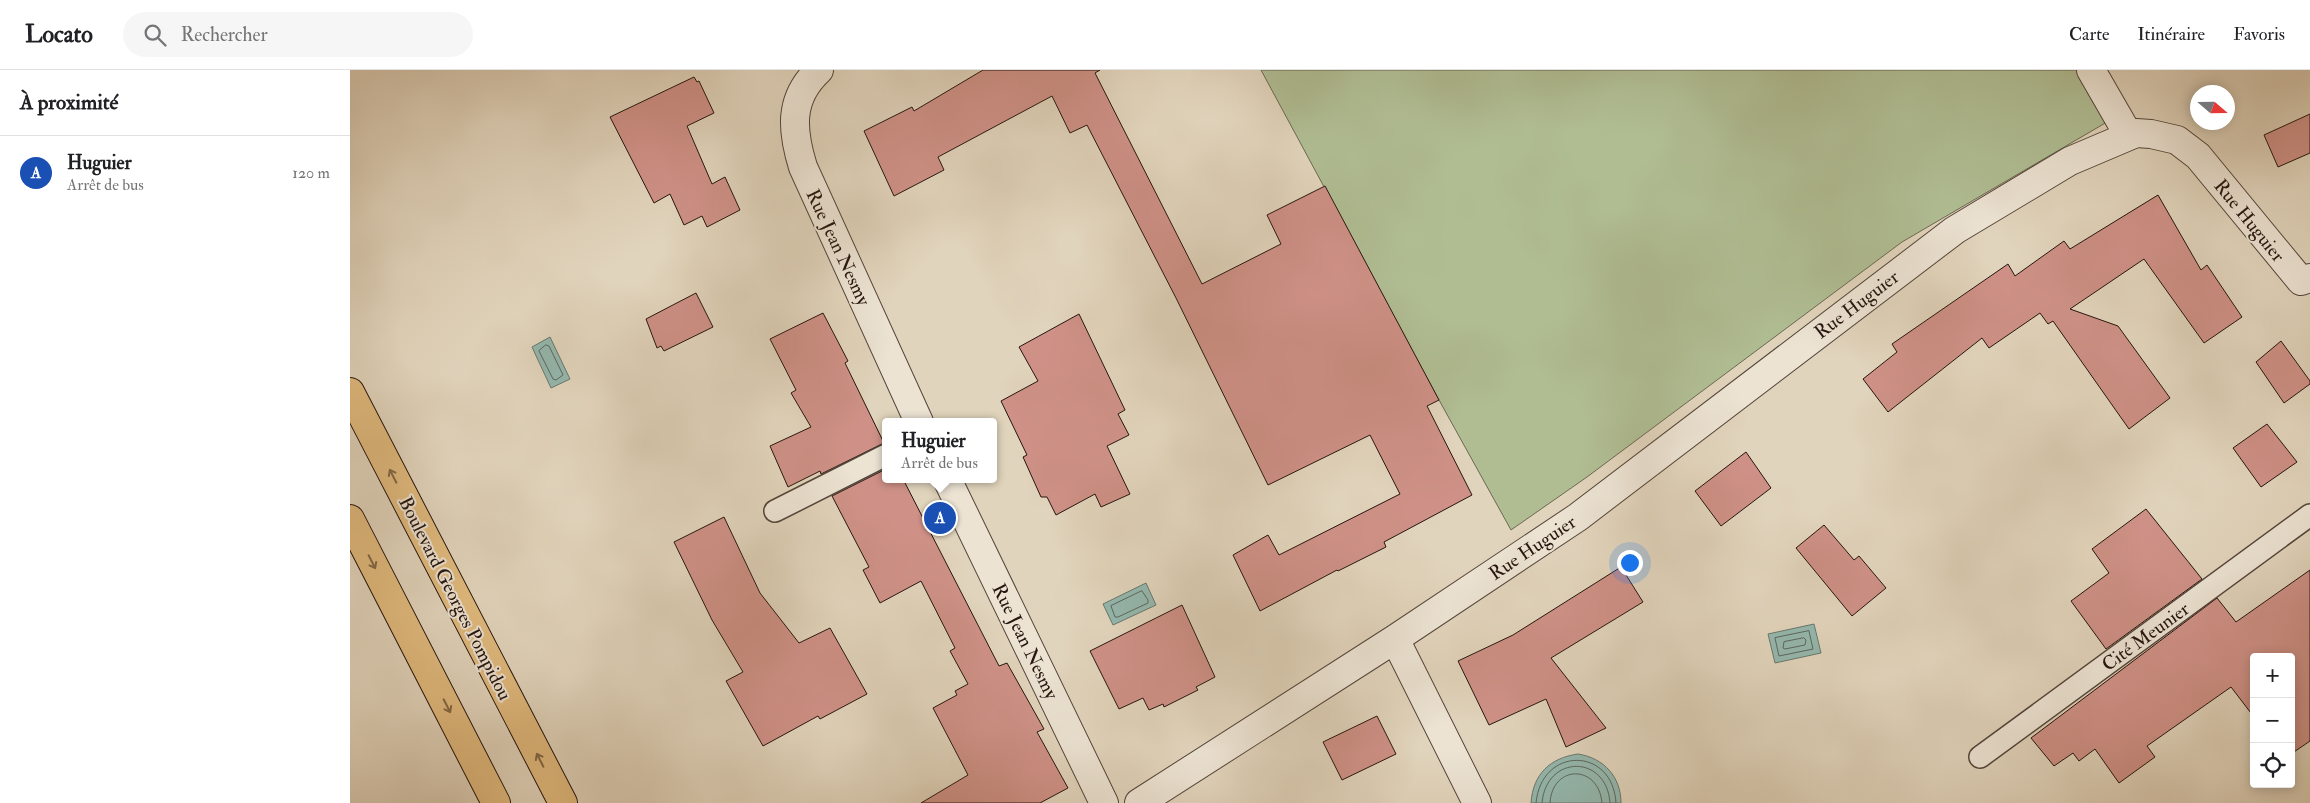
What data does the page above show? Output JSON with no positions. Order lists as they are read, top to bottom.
{
  "streets": {
    "main road": ["Boulevard Georges Pompidou"],
    "street": ["Rue Huguier", "Rue Jean Nesmy"],
    "lane": ["Cité Meunier"]
  },
  "north": "right",
  "page": {
    "header": "Locato",
    "search": "Rechercher",
    "nav": ["Carte", "Itinéraire", "Favoris"],
    "heading": "À proximité",
    "list": [
      {
        "mark": "A",
        "name": "Huguier",
        "note": "Arrêt de bus",
        "value": "120 m"
      }
    ],
    "popup": ["Huguier", "Arrêt de bus"],
    "pins": "A",
    "map_buttons": ["+", "−"]
  }
}
